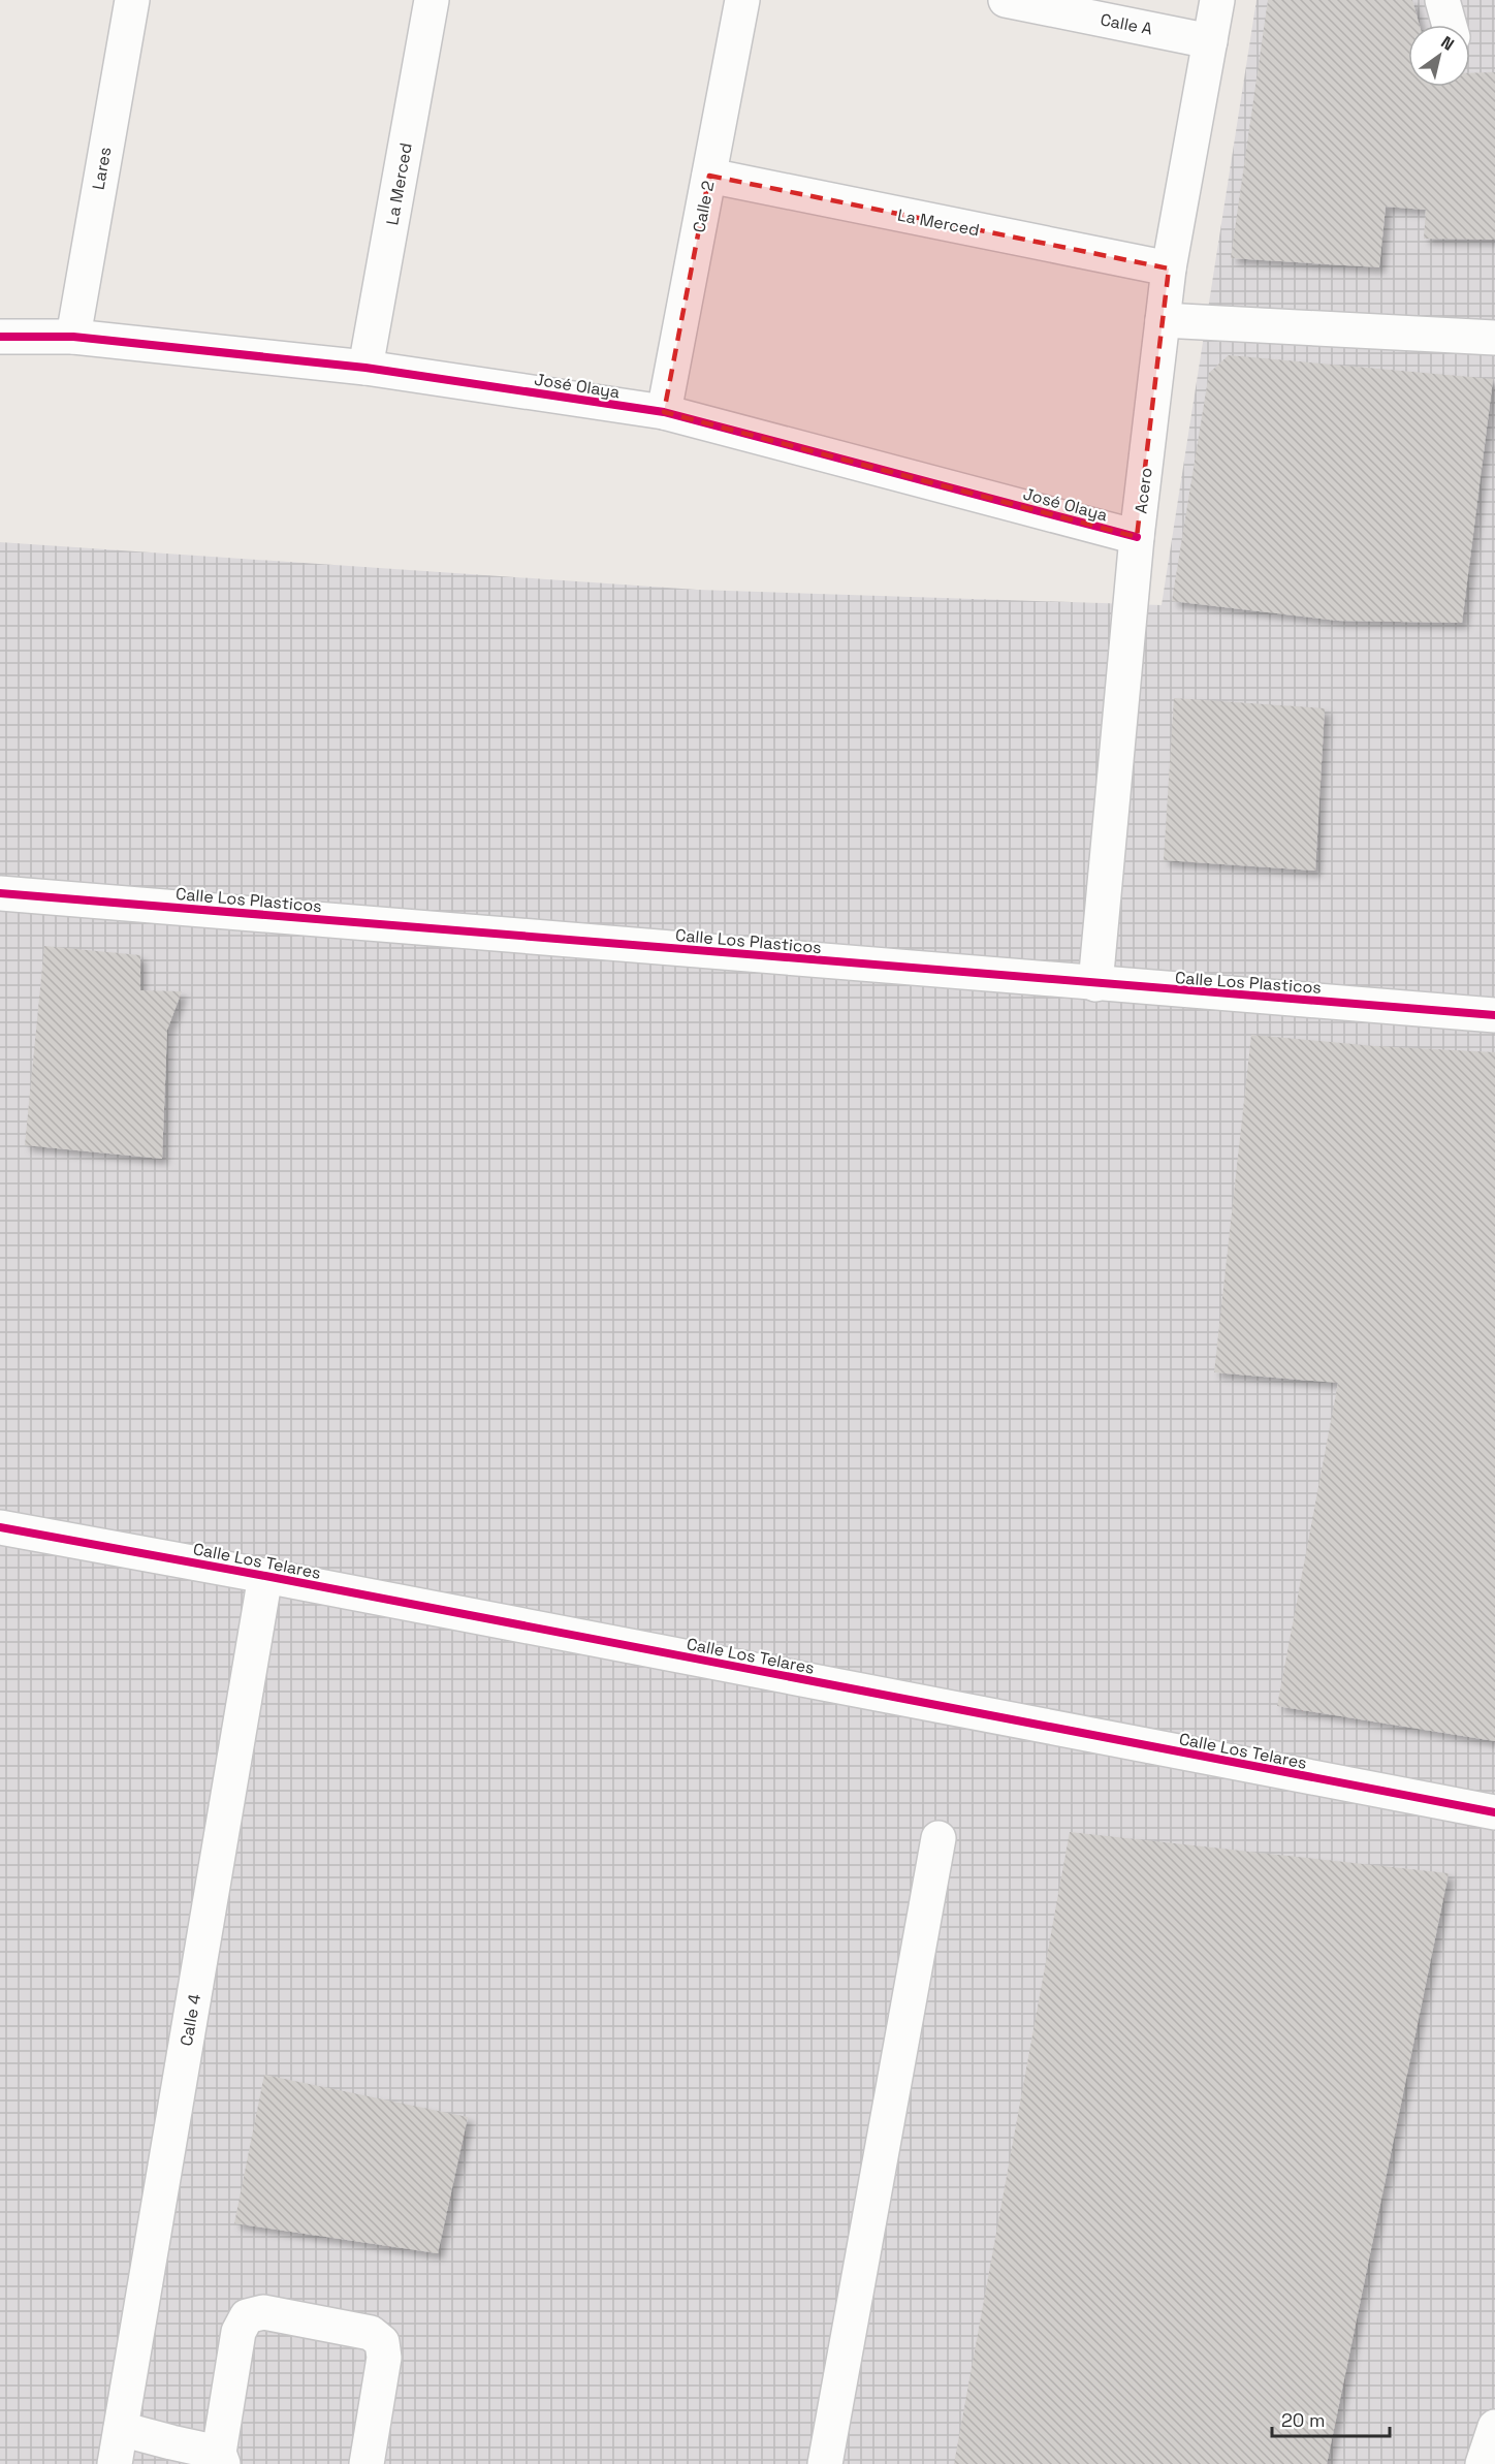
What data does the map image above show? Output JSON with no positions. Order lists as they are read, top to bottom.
{
  "streets": {
    "street": [
      "Calle A",
      "Lares",
      "La Merced",
      "Calle 2",
      "José Olaya",
      "Acero",
      "Calle Los Plasticos",
      "Calle Los Telares",
      "Calle 4"
    ]
  },
  "crossings": [
    ["Calle A", "Acero"],
    ["Lares", "José Olaya"],
    ["La Merced", "Calle 2"],
    ["La Merced", "José Olaya"],
    ["La Merced", "Acero"],
    ["Calle 2", "José Olaya"],
    ["José Olaya", "Acero"],
    ["Acero", "Calle Los Plasticos"],
    ["Calle Los Telares", "Calle 4"]
  ],
  "scale_bar": "20 m",
  "north": "top right"
}
